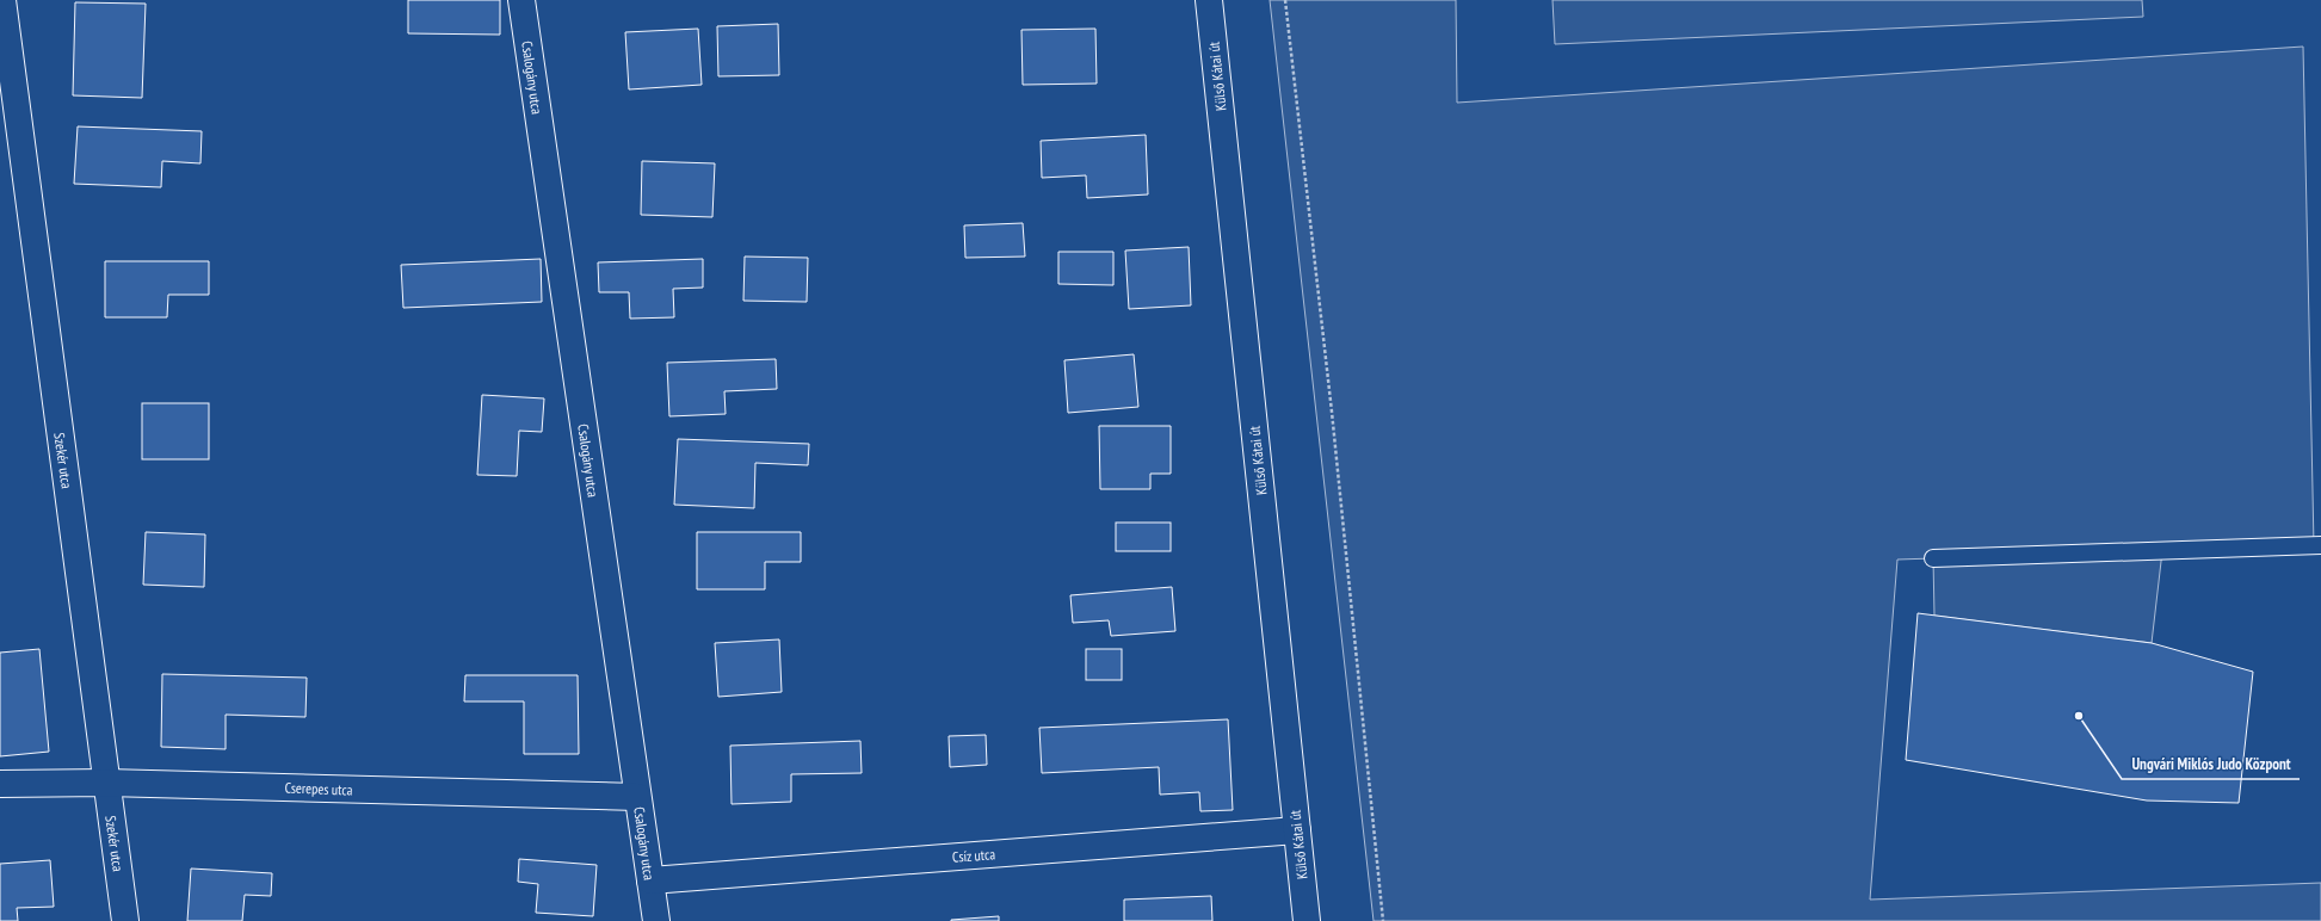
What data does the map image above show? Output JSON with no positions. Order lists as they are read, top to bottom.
{
  "streets": {
    "street": [
      "Külső Kátai út",
      "Csalogány utca",
      "Szekér utca",
      "Cserepes utca",
      "Csíz utca"
    ]
  },
  "crossings": [
    ["Külső Kátai út", "Csíz utca"],
    ["Csalogány utca", "Cserepes utca"],
    ["Csalogány utca", "Csíz utca"],
    ["Szekér utca", "Cserepes utca"]
  ],
  "places": ["Ungvári Miklós Judo Központ"]
}
